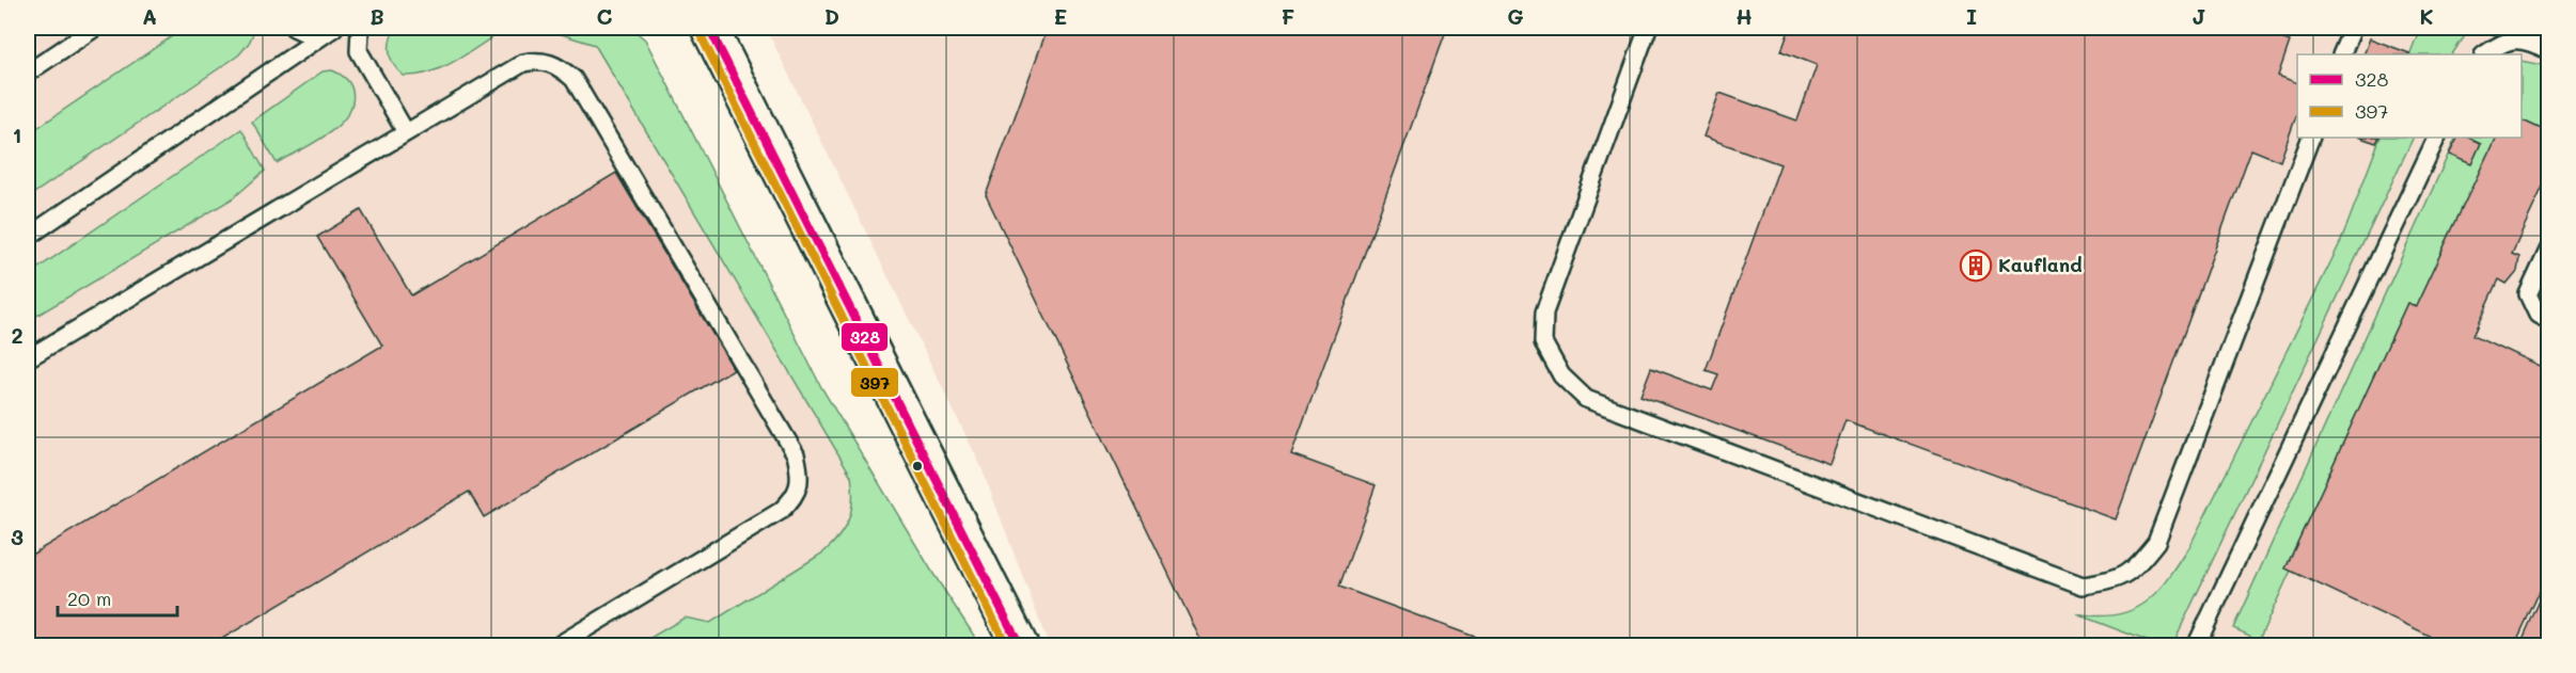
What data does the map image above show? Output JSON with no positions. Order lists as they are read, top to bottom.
{
  "places": {
    "building": ["Kaufland"]
  },
  "lines": ["transit line 328", "transit line 397"],
  "legend": ["328", "397"],
  "scale_bar": "20 m",
  "grid": {
    "columns": [
      "A",
      "B",
      "C",
      "D",
      "E",
      "F",
      "G",
      "H",
      "I",
      "J",
      "K"
    ],
    "rows": ["1", "2", "3"]
  }
}
